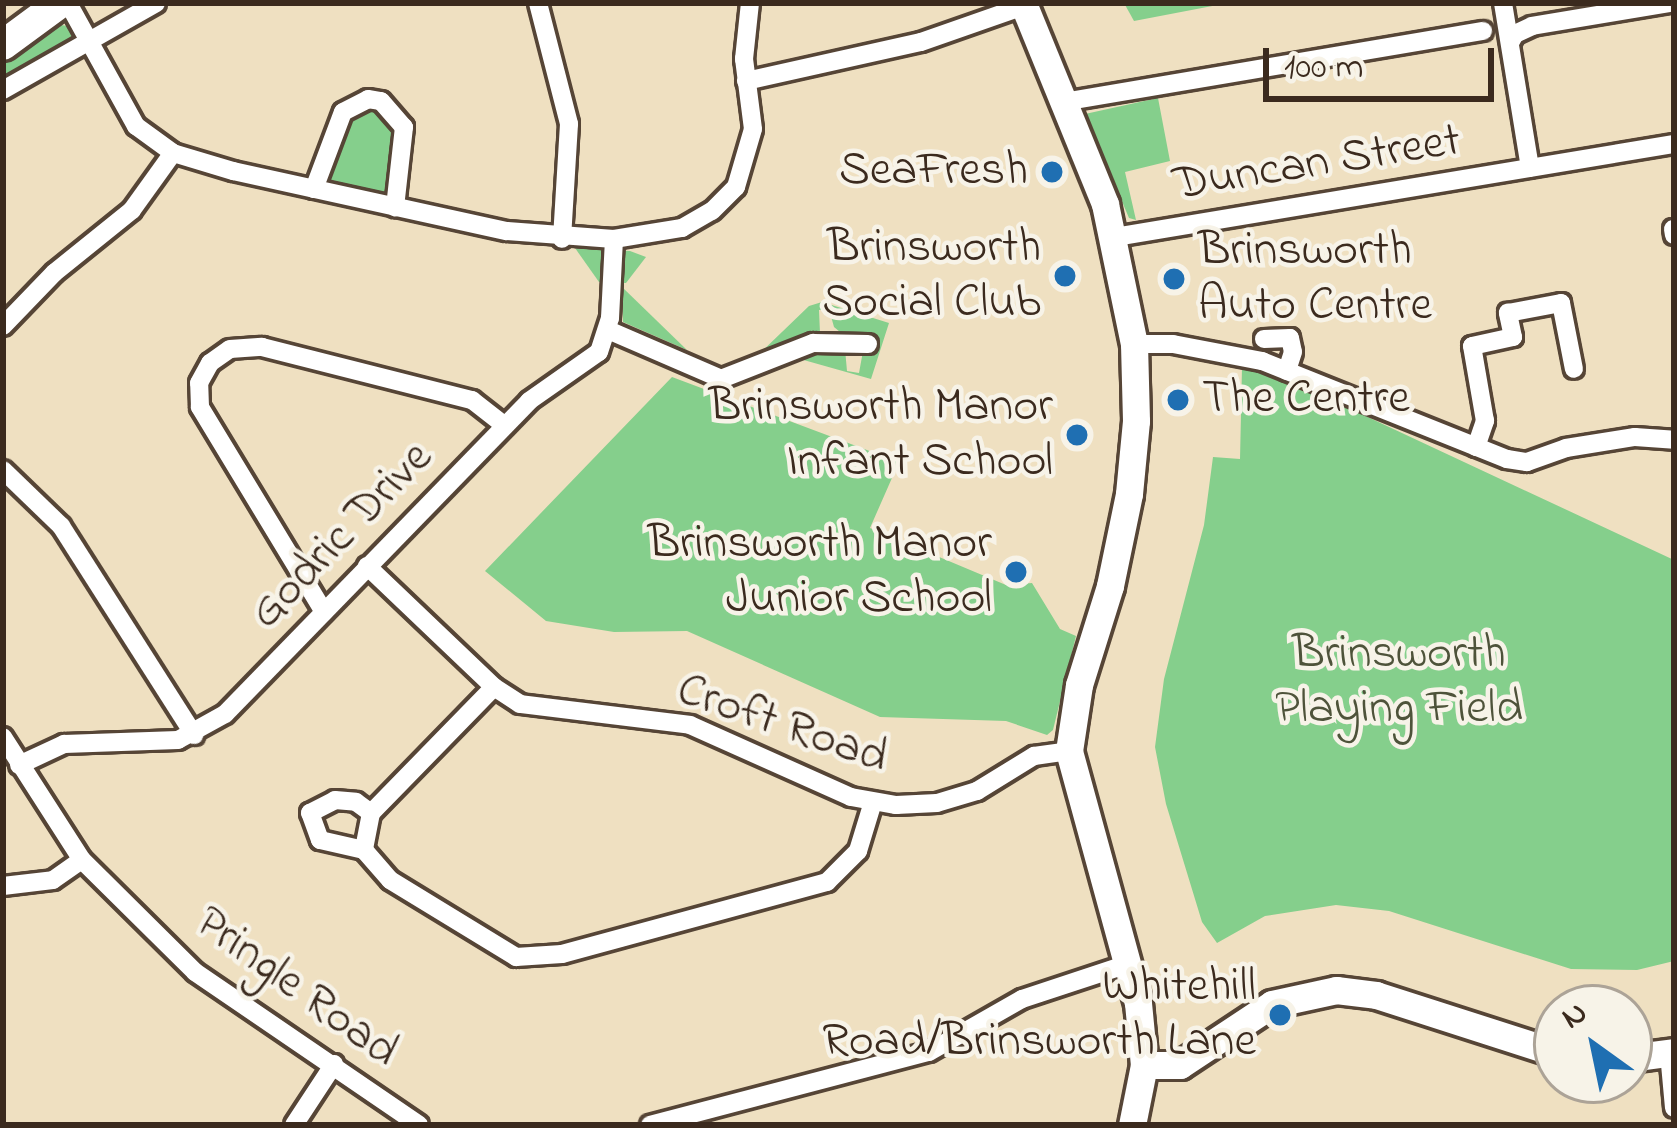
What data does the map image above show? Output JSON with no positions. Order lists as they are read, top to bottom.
{
  "streets": {
    "street": [
      "Duncan Street",
      "Godric Drive",
      "Croft Road",
      "Pringle Road"
    ]
  },
  "crossings": [
    ["Godric Drive", "Croft Road"]
  ],
  "parks": ["Brinsworth Playing Field"],
  "places": [
    "SeaFresh",
    "Brinsworth Social Club",
    "Brinsworth Auto Centre",
    "The Centre",
    "Brinsworth Manor Infant School",
    "Brinsworth Manor Junior School",
    "Whitehill Road/Brinsworth Lane"
  ],
  "scale_bar": "100 m",
  "north": "top left"
}
